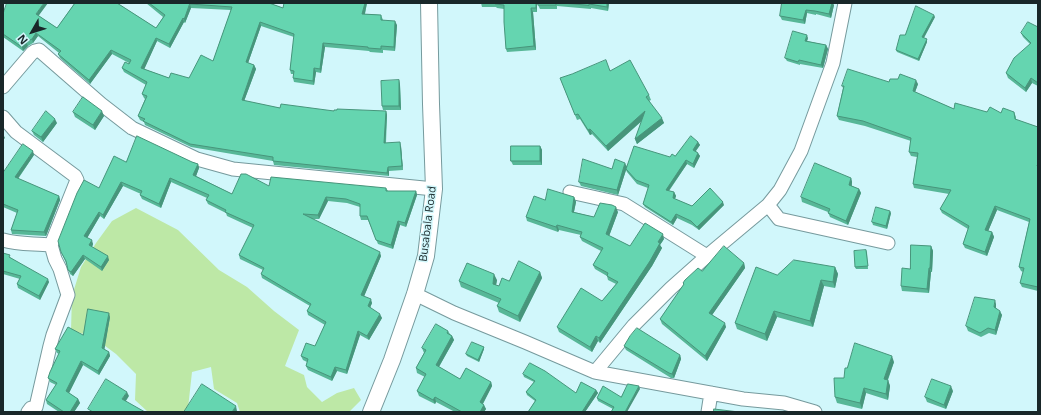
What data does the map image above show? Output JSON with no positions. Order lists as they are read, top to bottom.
{
  "streets": {
    "street": ["Busabala Road"]
  },
  "north": "bottom left"
}
